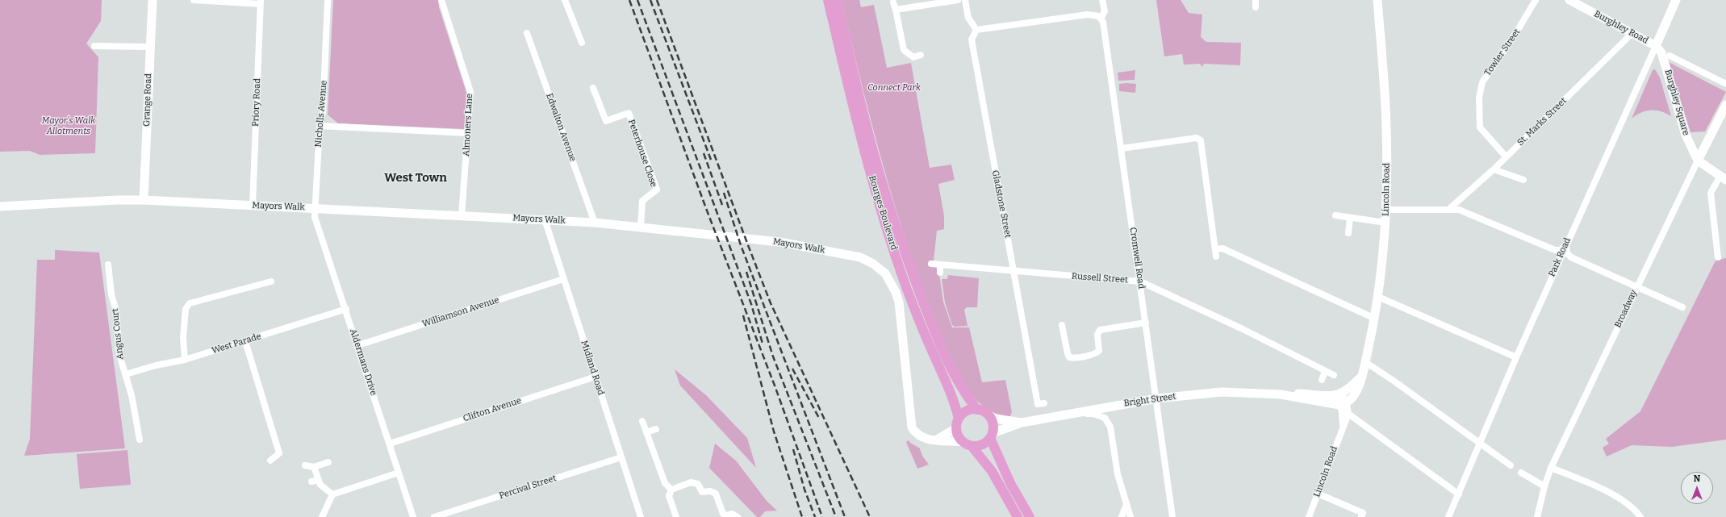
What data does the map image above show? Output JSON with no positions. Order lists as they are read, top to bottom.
{
  "streets": {
    "main road": ["Bourges Boulevard"],
    "street": [
      "Burghley Road",
      "Towler Street",
      "Grange Road",
      "Priory Road",
      "Burghley Square",
      "Nicholls Avenue",
      "St. Marks Street",
      "Almoners Lane",
      "Edwalton Avenue",
      "Peterhouse Close",
      "Lincoln Road",
      "Gladstone Street",
      "Mayors Walk",
      "Park Road",
      "Cromwell Road",
      "Russell Street",
      "Broadway",
      "Williamson Avenue",
      "Angus Court",
      "West Parade",
      "Aldermans Drive",
      "Midland Road",
      "Bright Street",
      "Clifton Avenue",
      "Percival Street"
    ]
  },
  "crossings": [
    ["Burghley Road", "Burghley Square"],
    ["Burghley Road", "St. Marks Street"],
    ["Burghley Road", "Park Road"],
    ["Towler Street", "St. Marks Street"],
    ["Grange Road", "Mayors Walk"],
    ["Priory Road", "Mayors Walk"],
    ["Burghley Square", "Park Road"],
    ["Burghley Square", "Broadway"],
    ["Nicholls Avenue", "Mayors Walk"],
    ["Nicholls Avenue", "Aldermans Drive"],
    ["Almoners Lane", "Mayors Walk"],
    ["Edwalton Avenue", "Mayors Walk"],
    ["Peterhouse Close", "Mayors Walk"],
    ["Lincoln Road", "Bright Street"],
    ["Gladstone Street", "Russell Street"],
    ["Mayors Walk", "Bourges Boulevard"],
    ["Mayors Walk", "Aldermans Drive"],
    ["Mayors Walk", "Midland Road"],
    ["Mayors Walk", "Bright Street"],
    ["Bourges Boulevard", "Bright Street"],
    ["Cromwell Road", "Russell Street"],
    ["Cromwell Road", "Bright Street"],
    ["Williamson Avenue", "Aldermans Drive"],
    ["Williamson Avenue", "Midland Road"],
    ["Angus Court", "West Parade"],
    ["West Parade", "Aldermans Drive"],
    ["Aldermans Drive", "Clifton Avenue"],
    ["Midland Road", "Clifton Avenue"],
    ["Midland Road", "Percival Street"]
  ],
  "districts": ["West Town"],
  "parks": ["Connect Park", "Mayor's Walk Allotments"],
  "north": "top"
}
